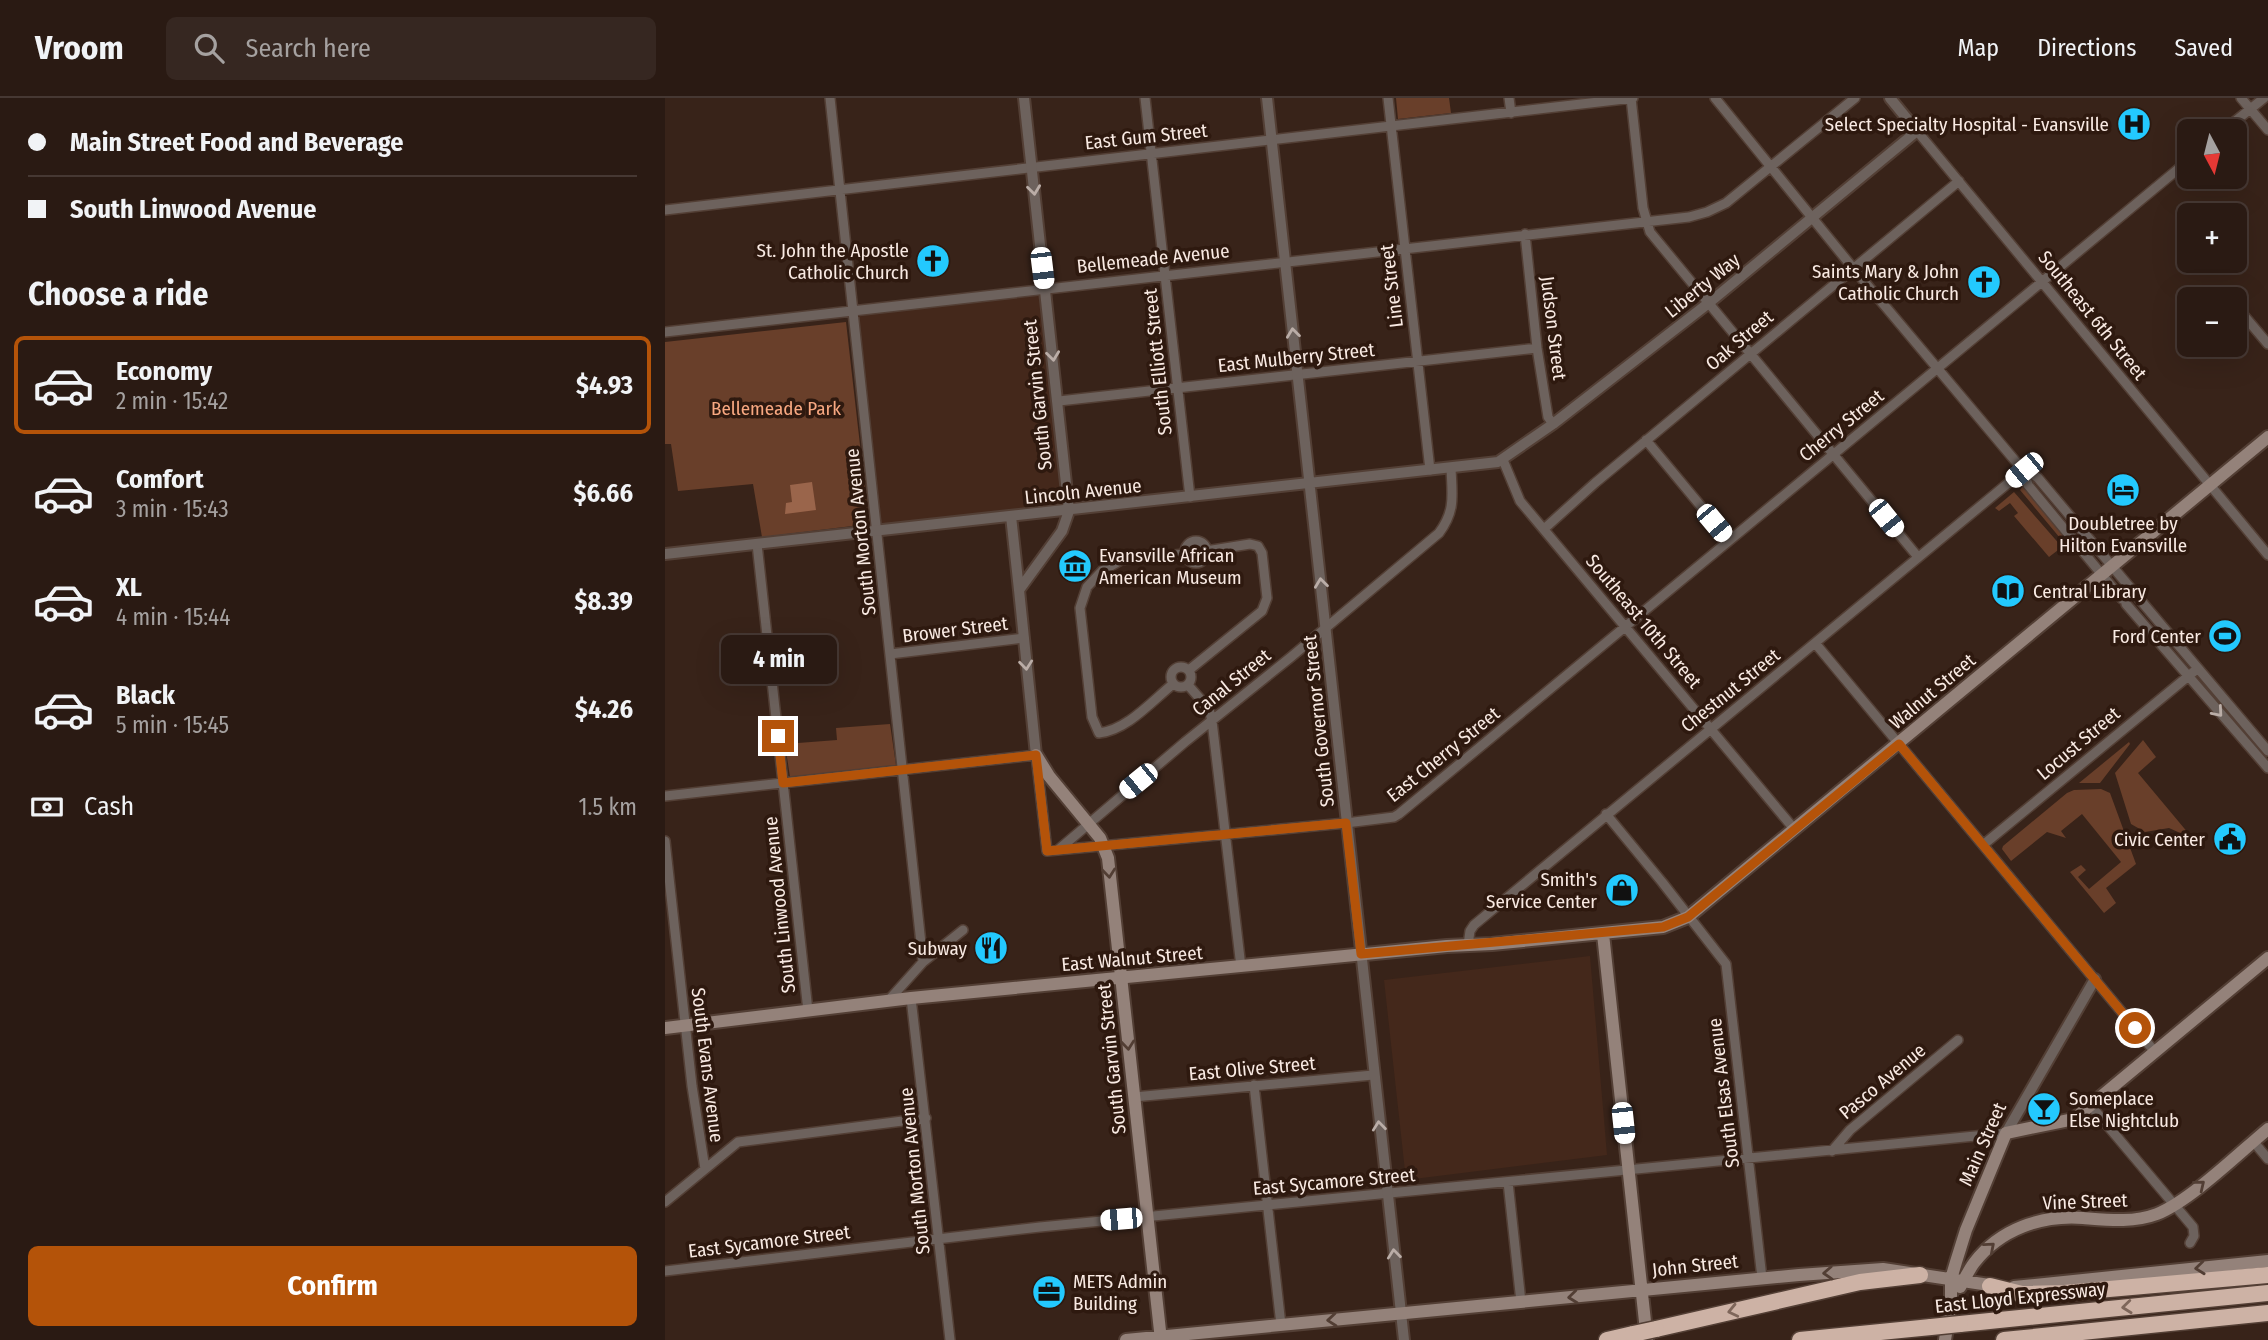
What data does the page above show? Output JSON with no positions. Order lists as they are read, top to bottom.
{
  "streets": {
    "highway": ["East Lloyd Expressway"],
    "main road": [
      "South Garvin Street",
      "Walnut Street",
      "East Walnut Street",
      "Main Street",
      "Vine Street",
      "John Street"
    ],
    "street": [
      "East Gum Street",
      "Bellemeade Avenue",
      "Liberty Way",
      "Line Street",
      "Southeast 6th Street",
      "Judson Street",
      "Oak Street",
      "East Mulberry Street",
      "South Elliott Street",
      "Cherry Street",
      "Lincoln Avenue",
      "South Morton Avenue",
      "Southeast 10th Street",
      "Brower Street",
      "Canal Street",
      "Chestnut Street",
      "South Governor Street",
      "Locust Street",
      "East Cherry Street",
      "South Linwood Avenue",
      "South Evans Avenue",
      "East Olive Street",
      "Pasco Avenue",
      "South Elsas Avenue",
      "East Sycamore Street"
    ]
  },
  "crossings": [
    ["East Gum Street", "Line Street"],
    ["East Gum Street", "South Elliott Street"],
    ["East Gum Street", "South Garvin Street"],
    ["East Gum Street", "South Morton Avenue"],
    ["East Gum Street", "South Governor Street"],
    ["Bellemeade Avenue", "Line Street"],
    ["Bellemeade Avenue", "Judson Street"],
    ["Bellemeade Avenue", "South Elliott Street"],
    ["Bellemeade Avenue", "South Garvin Street"],
    ["Bellemeade Avenue", "South Morton Avenue"],
    ["Bellemeade Avenue", "South Governor Street"],
    ["Liberty Way", "Southeast 6th Street"],
    ["Liberty Way", "Judson Street"],
    ["Liberty Way", "Lincoln Avenue"],
    ["Liberty Way", "Southeast 10th Street"],
    ["Line Street", "East Mulberry Street"],
    ["Line Street", "Lincoln Avenue"],
    ["Southeast 6th Street", "Oak Street"],
    ["Southeast 6th Street", "Cherry Street"],
    ["Southeast 6th Street", "Walnut Street"],
    ["Judson Street", "East Mulberry Street"],
    ["Oak Street", "Southeast 10th Street"],
    ["East Mulberry Street", "South Elliott Street"],
    ["East Mulberry Street", "South Garvin Street"],
    ["East Mulberry Street", "South Governor Street"],
    ["South Elliott Street", "Lincoln Avenue"],
    ["South Garvin Street", "Lincoln Avenue"],
    ["South Garvin Street", "Brower Street"],
    ["South Garvin Street", "Canal Street"],
    ["South Garvin Street", "East Cherry Street"],
    ["South Garvin Street", "East Walnut Street"],
    ["South Garvin Street", "East Olive Street"],
    ["South Garvin Street", "East Sycamore Street"],
    ["South Garvin Street", "John Street"],
    ["Cherry Street", "Southeast 10th Street"],
    ["Cherry Street", "East Cherry Street"],
    ["Lincoln Avenue", "South Morton Avenue"],
    ["Lincoln Avenue", "Southeast 10th Street"],
    ["Lincoln Avenue", "Canal Street"],
    ["Lincoln Avenue", "South Governor Street"],
    ["Lincoln Avenue", "South Linwood Avenue"],
    ["South Morton Avenue", "Brower Street"],
    ["South Morton Avenue", "East Walnut Street"],
    ["South Morton Avenue", "East Sycamore Street"],
    ["Southeast 10th Street", "Chestnut Street"],
    ["Southeast 10th Street", "Walnut Street"],
    ["Canal Street", "South Governor Street"],
    ["Canal Street", "East Cherry Street"],
    ["Chestnut Street", "East Walnut Street"],
    ["Chestnut Street", "South Elsas Avenue"],
    ["Walnut Street", "East Walnut Street"],
    ["Walnut Street", "South Elsas Avenue"],
    ["South Governor Street", "East Cherry Street"],
    ["South Governor Street", "East Walnut Street"],
    ["South Governor Street", "East Olive Street"],
    ["South Governor Street", "East Sycamore Street"],
    ["South Governor Street", "John Street"],
    ["South Linwood Avenue", "East Walnut Street"],
    ["East Walnut Street", "South Evans Avenue"],
    ["Pasco Avenue", "East Sycamore Street"],
    ["South Elsas Avenue", "East Sycamore Street"],
    ["South Elsas Avenue", "John Street"],
    ["Main Street", "East Sycamore Street"],
    ["Main Street", "Vine Street"],
    ["Main Street", "John Street"],
    ["Vine Street", "John Street"]
  ],
  "one_way": [
    "South Garvin Street",
    "South Governor Street",
    "Vine Street",
    "John Street"
  ],
  "parks": ["Bellemeade Park"],
  "places": {
    "hospital": ["Select Specialty Hospital - Evansville"],
    "church": ["St. John the Apostle Catholic Church", "Saints Mary & John Catholic Church"],
    "hotel": ["Doubletree by Hilton Evansville"],
    "museum": ["Evansville African American Museum"],
    "library": ["Central Library"],
    "sports": ["Ford Center"],
    "public building": ["Civic Center"],
    "shop": ["Smith's Service Center"],
    "restaurant": ["Subway"],
    "bar": ["Someplace Else Nightclub"],
    "office": ["METS Admin Building"]
  },
  "north": "bottom",
  "page": {
    "header": "Vroom",
    "search": "Search here",
    "nav": ["Map", "Directions", "Saved"],
    "banner": ["Main Street Food and Beverage", "South Linwood Avenue"],
    "map_buttons": ["+", "−"],
    "heading": "Choose a ride",
    "list": [
      {
        "name": "Economy",
        "note": "2 min · 15:42",
        "value": "$4.93"
      },
      {
        "name": "Comfort",
        "note": "3 min · 15:43",
        "value": "$6.66"
      },
      {
        "name": "XL",
        "note": "4 min · 15:44",
        "value": "$8.39"
      },
      {
        "name": "Black",
        "note": "5 min · 15:45",
        "value": "$4.26"
      }
    ],
    "bubble": "4 min",
    "pay": ["Cash", "1.5 km"],
    "buttons": "Confirm"
  }
}
